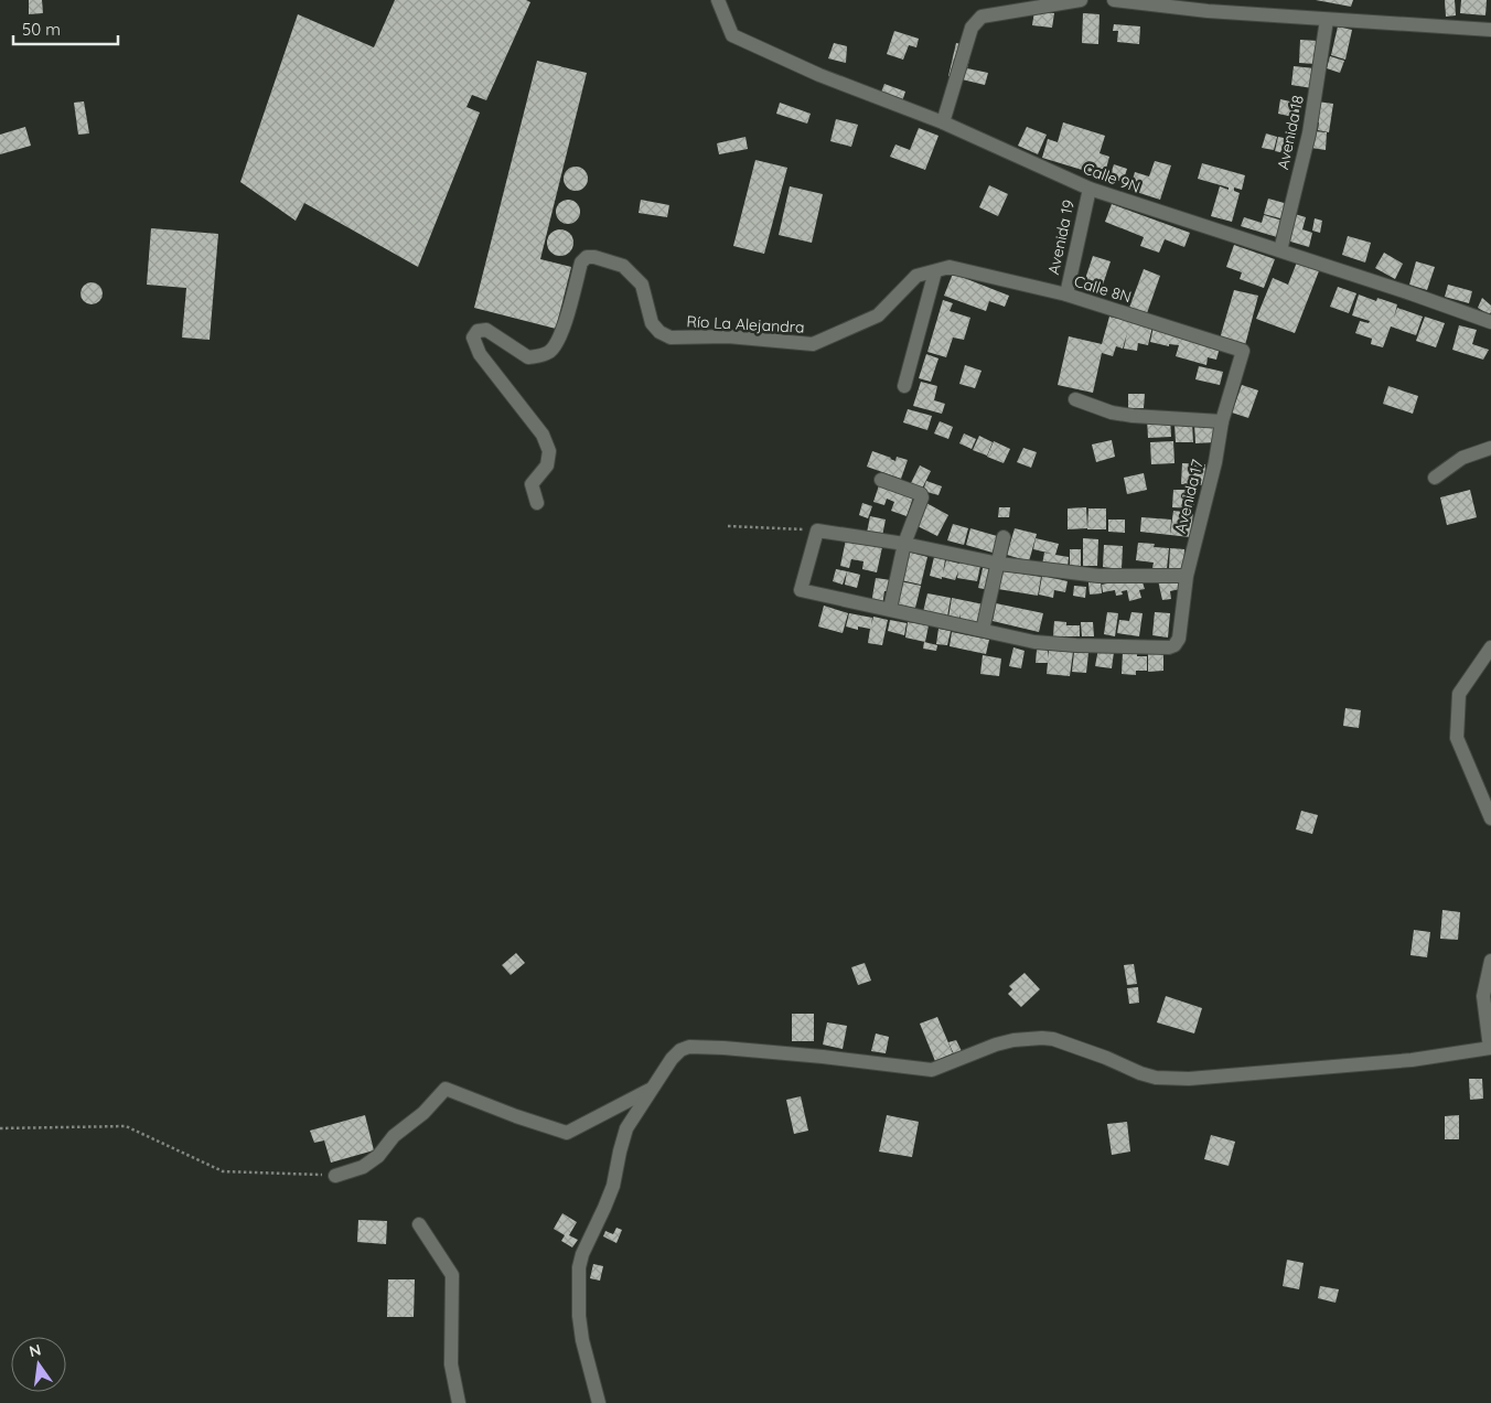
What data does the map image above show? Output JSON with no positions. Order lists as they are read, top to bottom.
{
  "streets": {
    "street": [
      "Avenida 18",
      "Calle 9N",
      "Avenida 19",
      "Calle 8N",
      "Río La Alejandra",
      "Avenida 17"
    ]
  },
  "crossings": [
    ["Avenida 18", "Calle 9N"],
    ["Calle 9N", "Avenida 19"],
    ["Avenida 19", "Calle 8N"],
    ["Calle 8N", "Río La Alejandra"],
    ["Calle 8N", "Avenida 17"]
  ],
  "scale_bar": "50 m",
  "north": "top"
}
